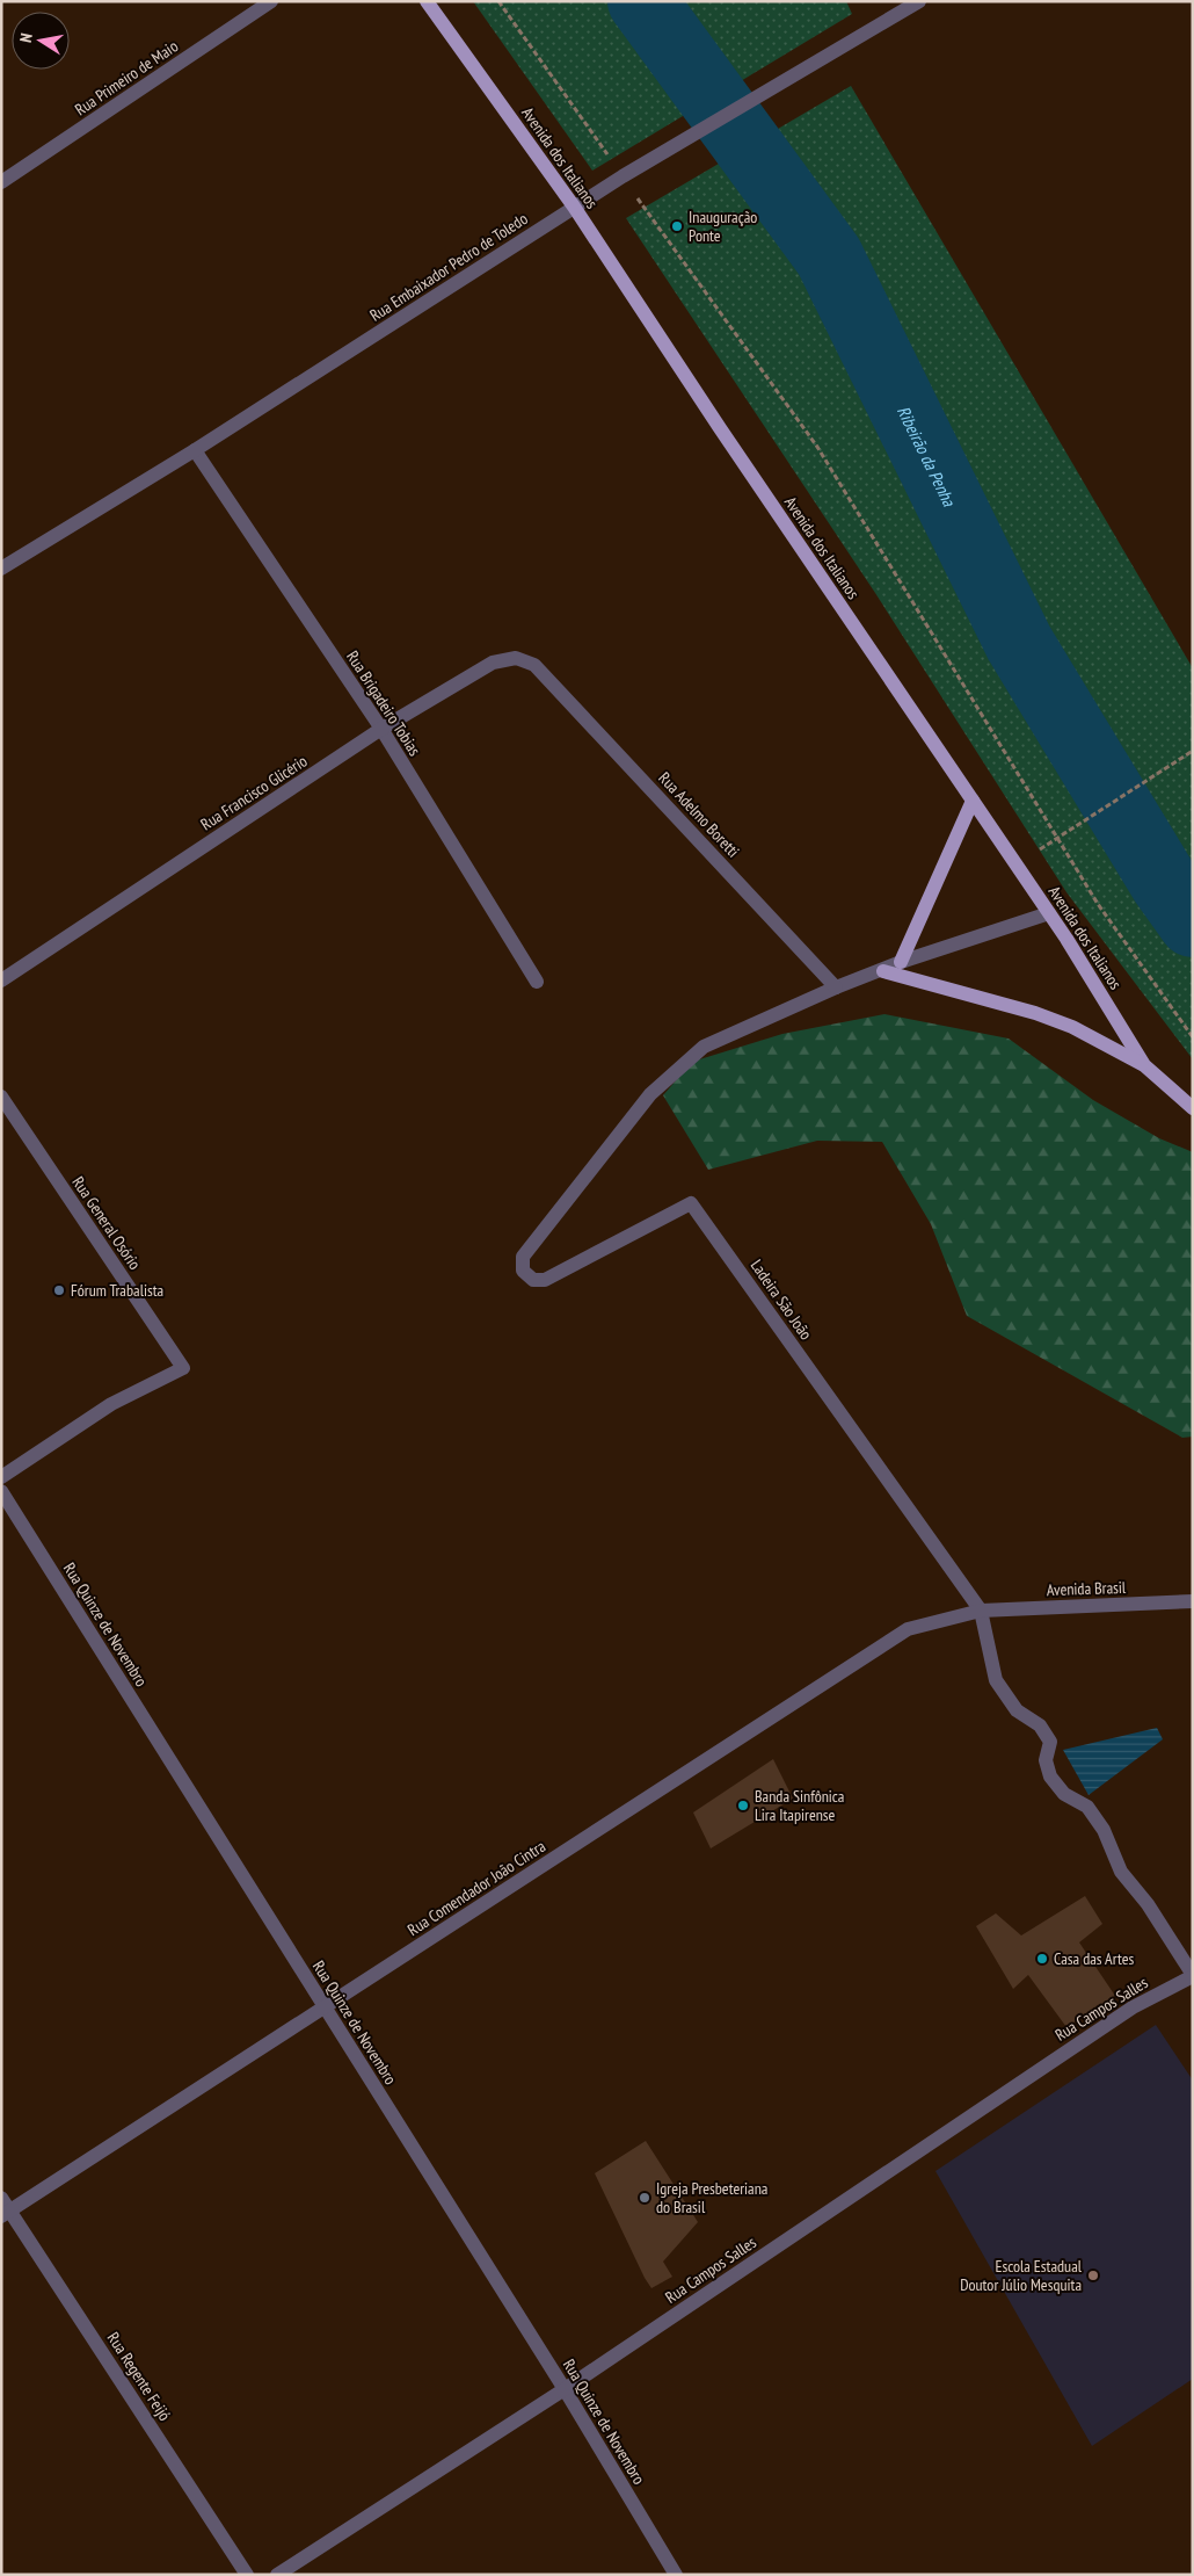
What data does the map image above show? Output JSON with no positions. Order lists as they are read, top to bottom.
{
  "streets": {
    "main road": ["Avenida dos Italianos"],
    "street": [
      "Rua Primeiro de Maio",
      "Rua Embaixador Pedro de Toledo",
      "Rua Brigadeiro Tobias",
      "Rua Francisco Glicério",
      "Rua Adelmo Boretti",
      "Rua General Osório",
      "Ladeira São João",
      "Avenida Brasil",
      "Rua Quinze de Novembro",
      "Rua Comendador João Cintra",
      "Rua Campos Salles",
      "Rua Regente Feijó"
    ]
  },
  "crossings": [
    ["Avenida dos Italianos", "Rua Embaixador Pedro de Toledo"],
    ["Avenida dos Italianos", "Ladeira São João"],
    ["Rua Embaixador Pedro de Toledo", "Rua Brigadeiro Tobias"],
    ["Rua Brigadeiro Tobias", "Rua Francisco Glicério"],
    ["Rua Francisco Glicério", "Rua Adelmo Boretti"],
    ["Rua Adelmo Boretti", "Ladeira São João"],
    ["Ladeira São João", "Avenida Brasil"],
    ["Ladeira São João", "Rua Comendador João Cintra"],
    ["Ladeira São João", "Rua Campos Salles"],
    ["Avenida Brasil", "Rua Comendador João Cintra"],
    ["Rua Quinze de Novembro", "Rua Comendador João Cintra"],
    ["Rua Quinze de Novembro", "Rua Campos Salles"],
    ["Rua Comendador João Cintra", "Rua Regente Feijó"]
  ],
  "water": ["Ribeirão da Penha"],
  "places": [
    "Inauguração Ponte",
    "Fórum Trabalista",
    "Banda Sinfônica Lira Itapirense",
    "Casa das Artes",
    "Igreja Presbeteriana do Brasil",
    "Escola Estadual Doutor Júlio Mesquita"
  ],
  "north": "left"
}
